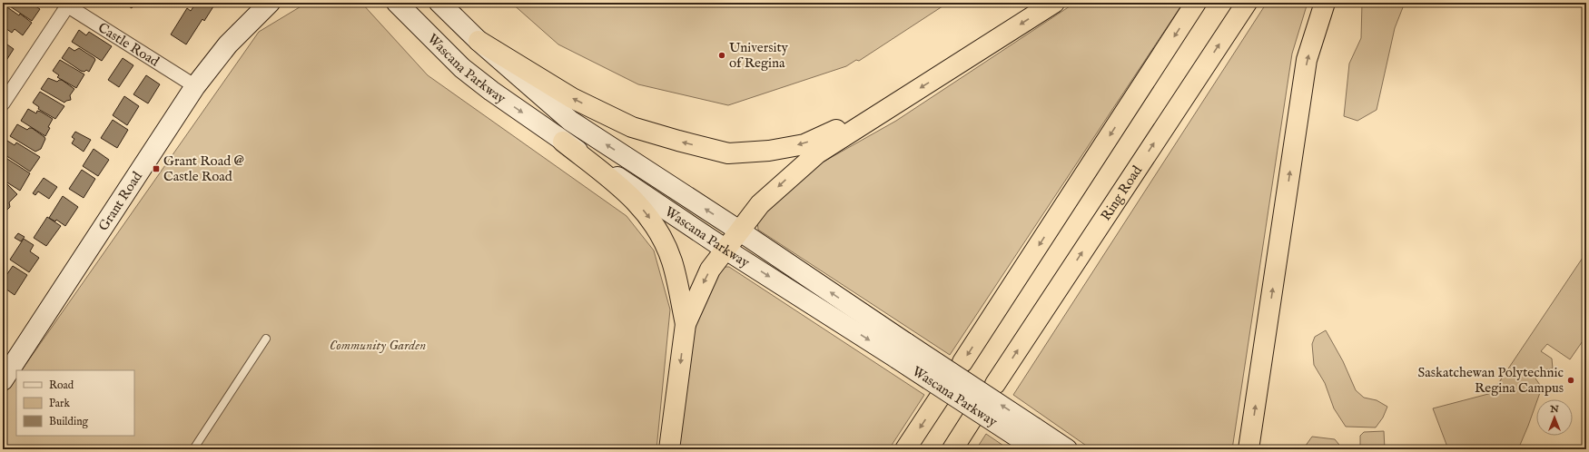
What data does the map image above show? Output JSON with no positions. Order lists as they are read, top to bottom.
{
  "streets": {
    "highway": ["Ring Road"],
    "main road": ["Wascana Parkway", "Grant Road"],
    "street": ["Castle Road"]
  },
  "crossings": [
    ["Castle Road", "Grant Road"]
  ],
  "parks": ["Community Garden"],
  "places": {
    "other": ["University of Regina", "Saskatchewan Polytechnic Regina Campus"],
    "transit": ["Grant Road @ Castle Road"]
  },
  "legend": ["Road", "Park", "Building"],
  "north": "top"
}
